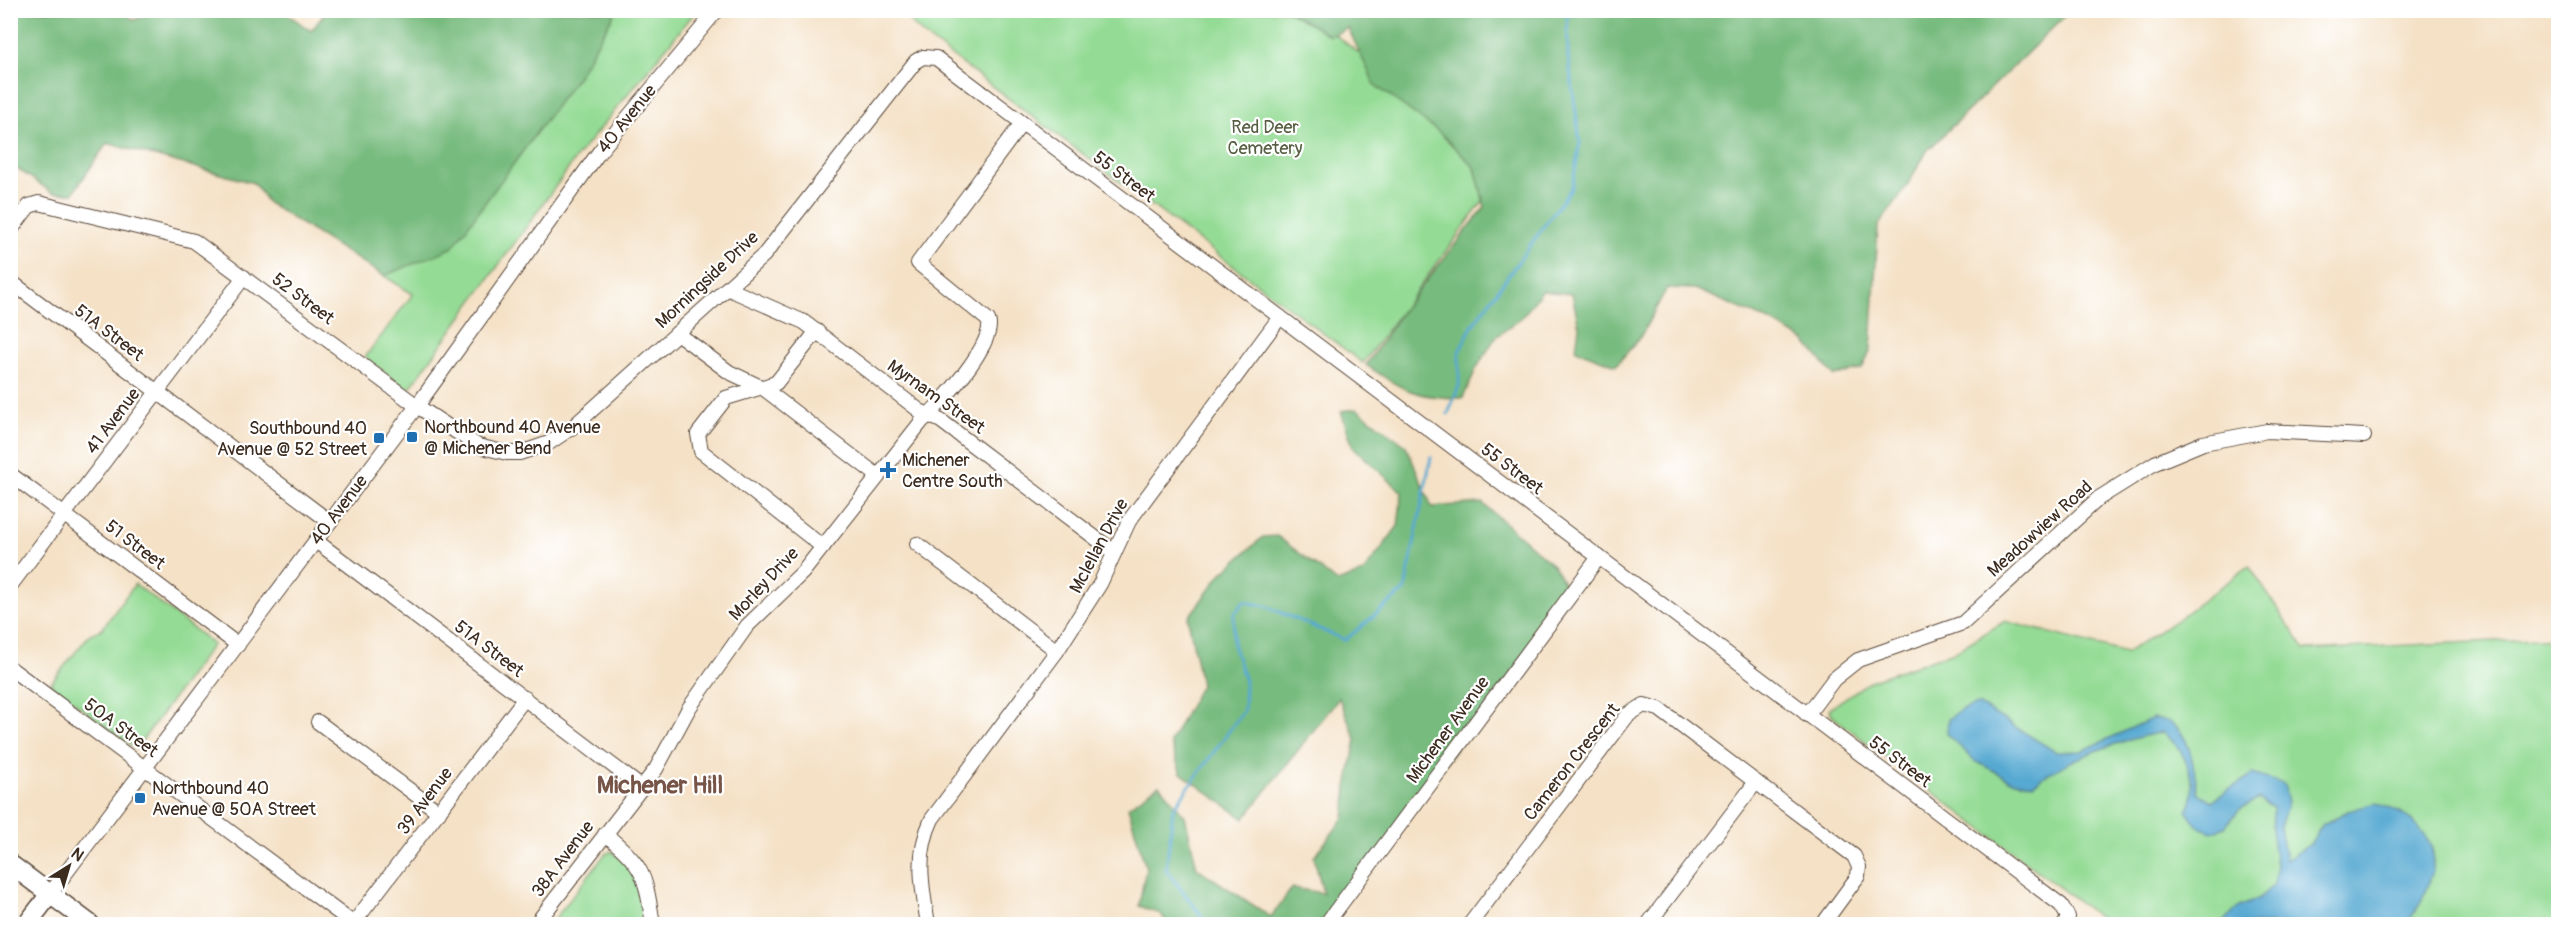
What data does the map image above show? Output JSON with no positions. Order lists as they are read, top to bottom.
{
  "streets": {
    "main road": ["40 Avenue"],
    "street": [
      "55 Street",
      "Morningside Drive",
      "52 Street",
      "51A Street",
      "Myrnam Street",
      "41 Avenue",
      "Meadowview Road",
      "51 Street",
      "Mclellan Drive",
      "Morley Drive",
      "50A Street",
      "Michener Avenue",
      "Cameron Crescent",
      "39 Avenue",
      "38A Avenue"
    ]
  },
  "crossings": [
    ["40 Avenue", "52 Street"],
    ["40 Avenue", "51A Street"],
    ["40 Avenue", "51 Street"],
    ["40 Avenue", "50A Street"],
    ["55 Street", "Morningside Drive"],
    ["55 Street", "Meadowview Road"],
    ["55 Street", "Mclellan Drive"],
    ["55 Street", "Morley Drive"],
    ["55 Street", "Michener Avenue"],
    ["Morningside Drive", "52 Street"],
    ["Morningside Drive", "Myrnam Street"],
    ["52 Street", "41 Avenue"],
    ["51A Street", "41 Avenue"],
    ["51A Street", "Morley Drive"],
    ["51A Street", "39 Avenue"],
    ["51A Street", "38A Avenue"],
    ["Myrnam Street", "Mclellan Drive"],
    ["Myrnam Street", "Morley Drive"],
    ["41 Avenue", "51 Street"],
    ["Morley Drive", "38A Avenue"],
    ["50A Street", "39 Avenue"]
  ],
  "districts": ["Michener Hill"],
  "parks": ["Red Deer Cemetery"],
  "places": {
    "transit": ["Northbound 40 Avenue @ Michener Bend", "Southbound 40 Avenue @ 52 Street", "Northbound 40 Avenue @ 50A Street"],
    "health": ["Michener Centre South"]
  },
  "north": "top right"
}
